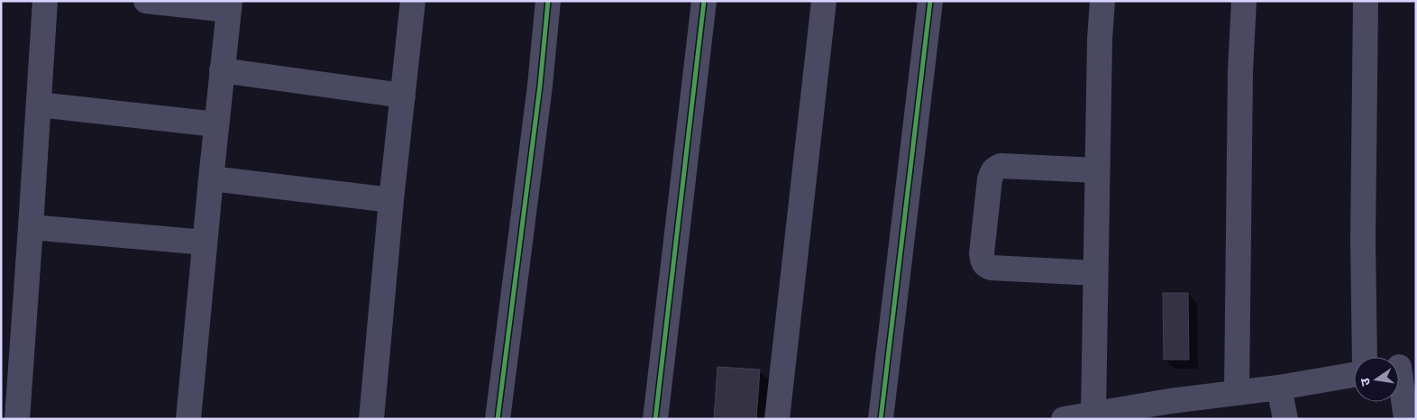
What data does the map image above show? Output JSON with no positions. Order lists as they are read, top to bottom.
{
  "north": "left"
}
